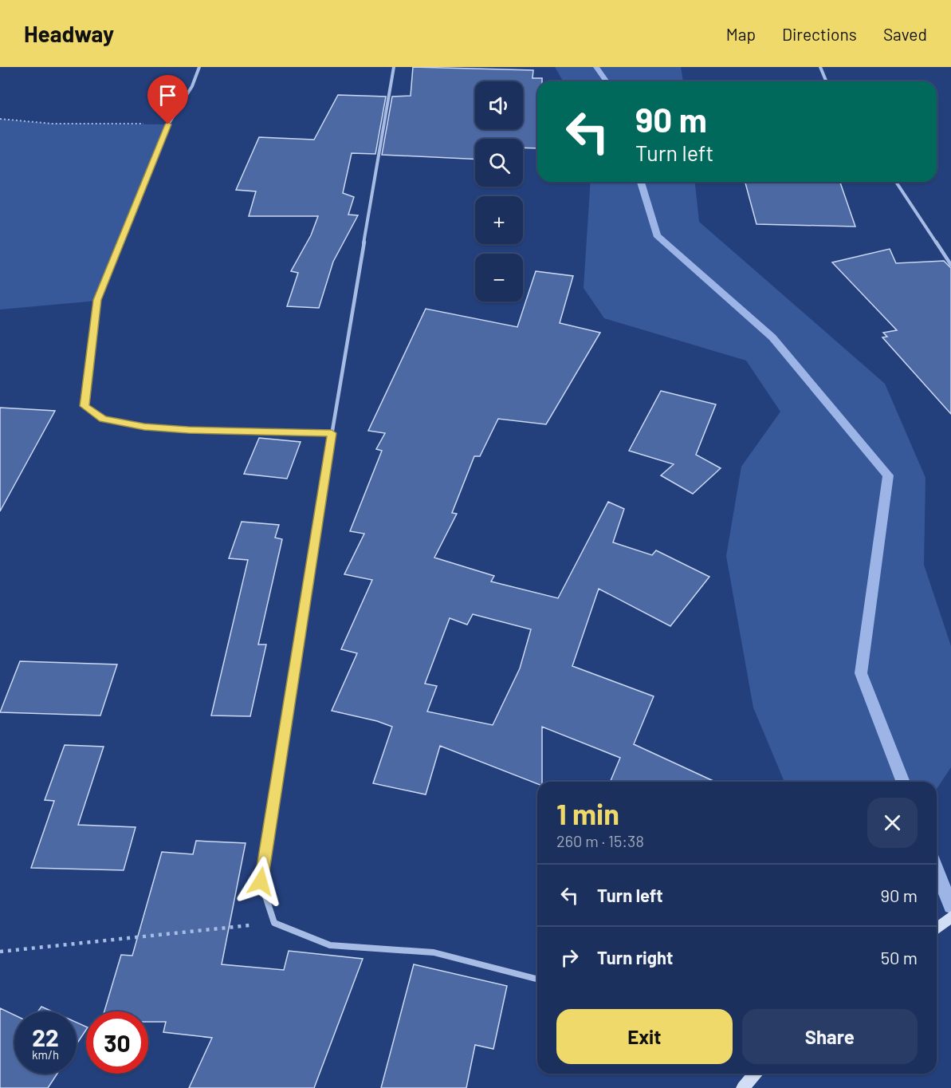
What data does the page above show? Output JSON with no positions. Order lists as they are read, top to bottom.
{
  "page": {
    "header": "Headway",
    "nav": ["Map", "Directions", "Saved"],
    "map_buttons": ["+", "−"],
    "turn": ["90 m", "Turn left"],
    "heading": ["1 min", "260 m · 15:38"],
    "list": [
      {
        "name": "Turn left",
        "value": "90 m"
      },
      {
        "name": "Turn right",
        "value": "50 m"
      }
    ],
    "buttons": ["Exit", "Share"],
    "speed": "22 km/h",
    "limit": "30"
  }
}
